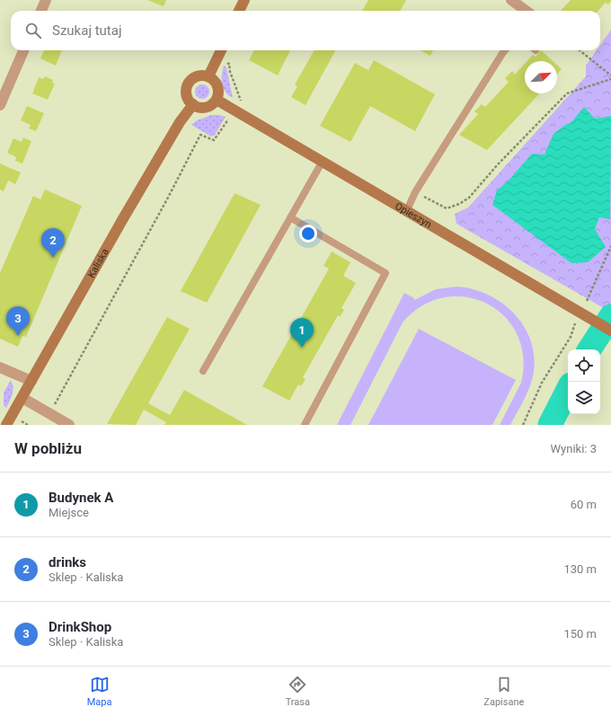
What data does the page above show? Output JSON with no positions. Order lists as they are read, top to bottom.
{
  "streets": {
    "street": ["Opieszyn", "Kaliska"]
  },
  "crossings": [
    ["Opieszyn", "Kaliska"]
  ],
  "north": "top right",
  "page": {
    "search": "Szukaj tutaj",
    "pins": ["2", "3", "1"],
    "heading": ["W pobliżu", "Wyniki: 3"],
    "list": [
      {
        "mark": "1",
        "name": "Budynek A",
        "note": "Miejsce",
        "value": "60 m"
      },
      {
        "mark": "2",
        "name": "drinks",
        "note": "Sklep · Kaliska",
        "value": "130 m"
      },
      {
        "mark": "3",
        "name": "DrinkShop",
        "note": "Sklep · Kaliska",
        "value": "150 m"
      }
    ],
    "nav": ["Mapa", "Trasa", "Zapisane"]
  }
}
